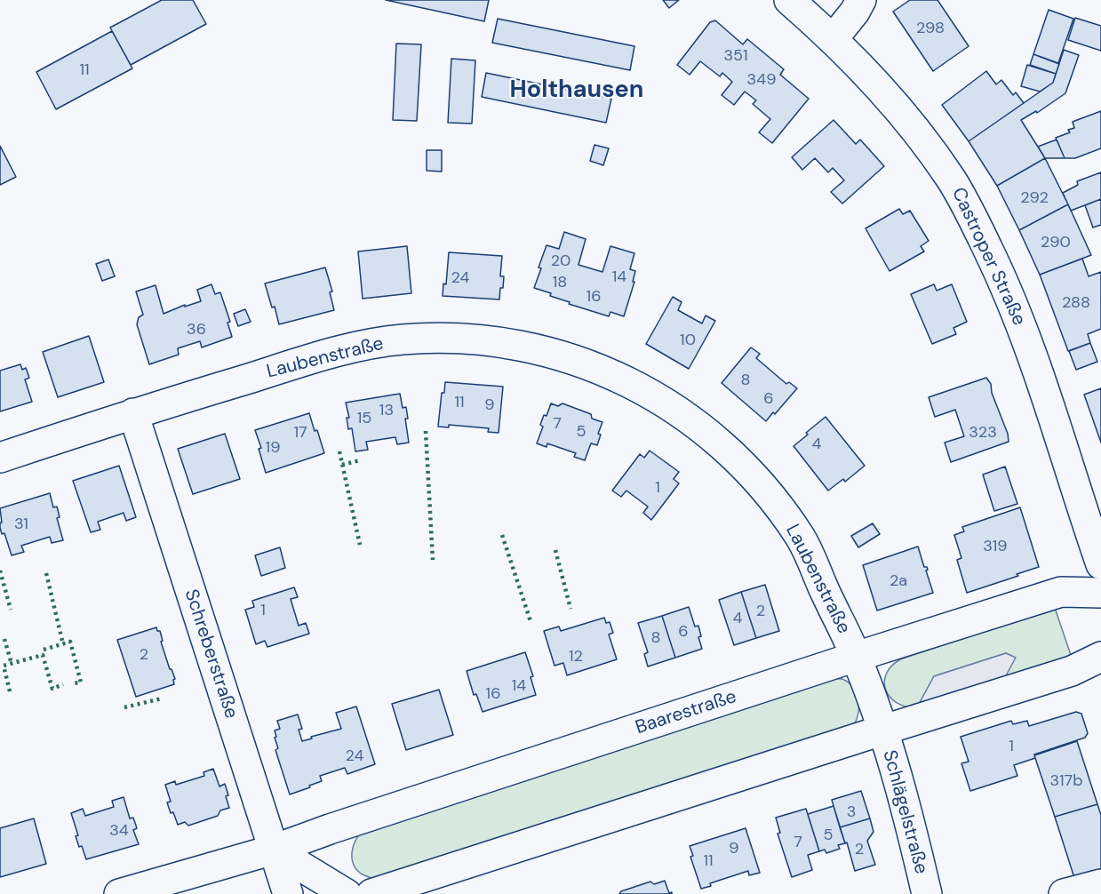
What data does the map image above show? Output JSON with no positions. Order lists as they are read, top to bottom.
{
  "streets": {
    "street": [
      "Castroper Straße",
      "Laubenstraße",
      "Schreberstraße",
      "Baarestraße",
      "Schlägelstraße"
    ]
  },
  "crossings": [
    ["Laubenstraße", "Schreberstraße"],
    ["Laubenstraße", "Baarestraße"],
    ["Laubenstraße", "Schlägelstraße"],
    ["Schreberstraße", "Baarestraße"]
  ],
  "districts": ["Holthausen"],
  "house_numbers": [
    "298",
    "351",
    "11",
    "349",
    "292",
    "290",
    "20",
    "14",
    "24",
    "18",
    "16",
    "288",
    "36",
    "10",
    "8",
    "6",
    "11",
    "9",
    "13",
    "15",
    "7",
    "5",
    "17",
    "323",
    "4",
    "19",
    "1",
    "31",
    "319",
    "2a",
    "1",
    "2",
    "4",
    "6",
    "8",
    "2",
    "12",
    "14",
    "16",
    "1",
    "24",
    "317b",
    "3",
    "34",
    "5",
    "7",
    "9",
    "2",
    "11"
  ]
}
